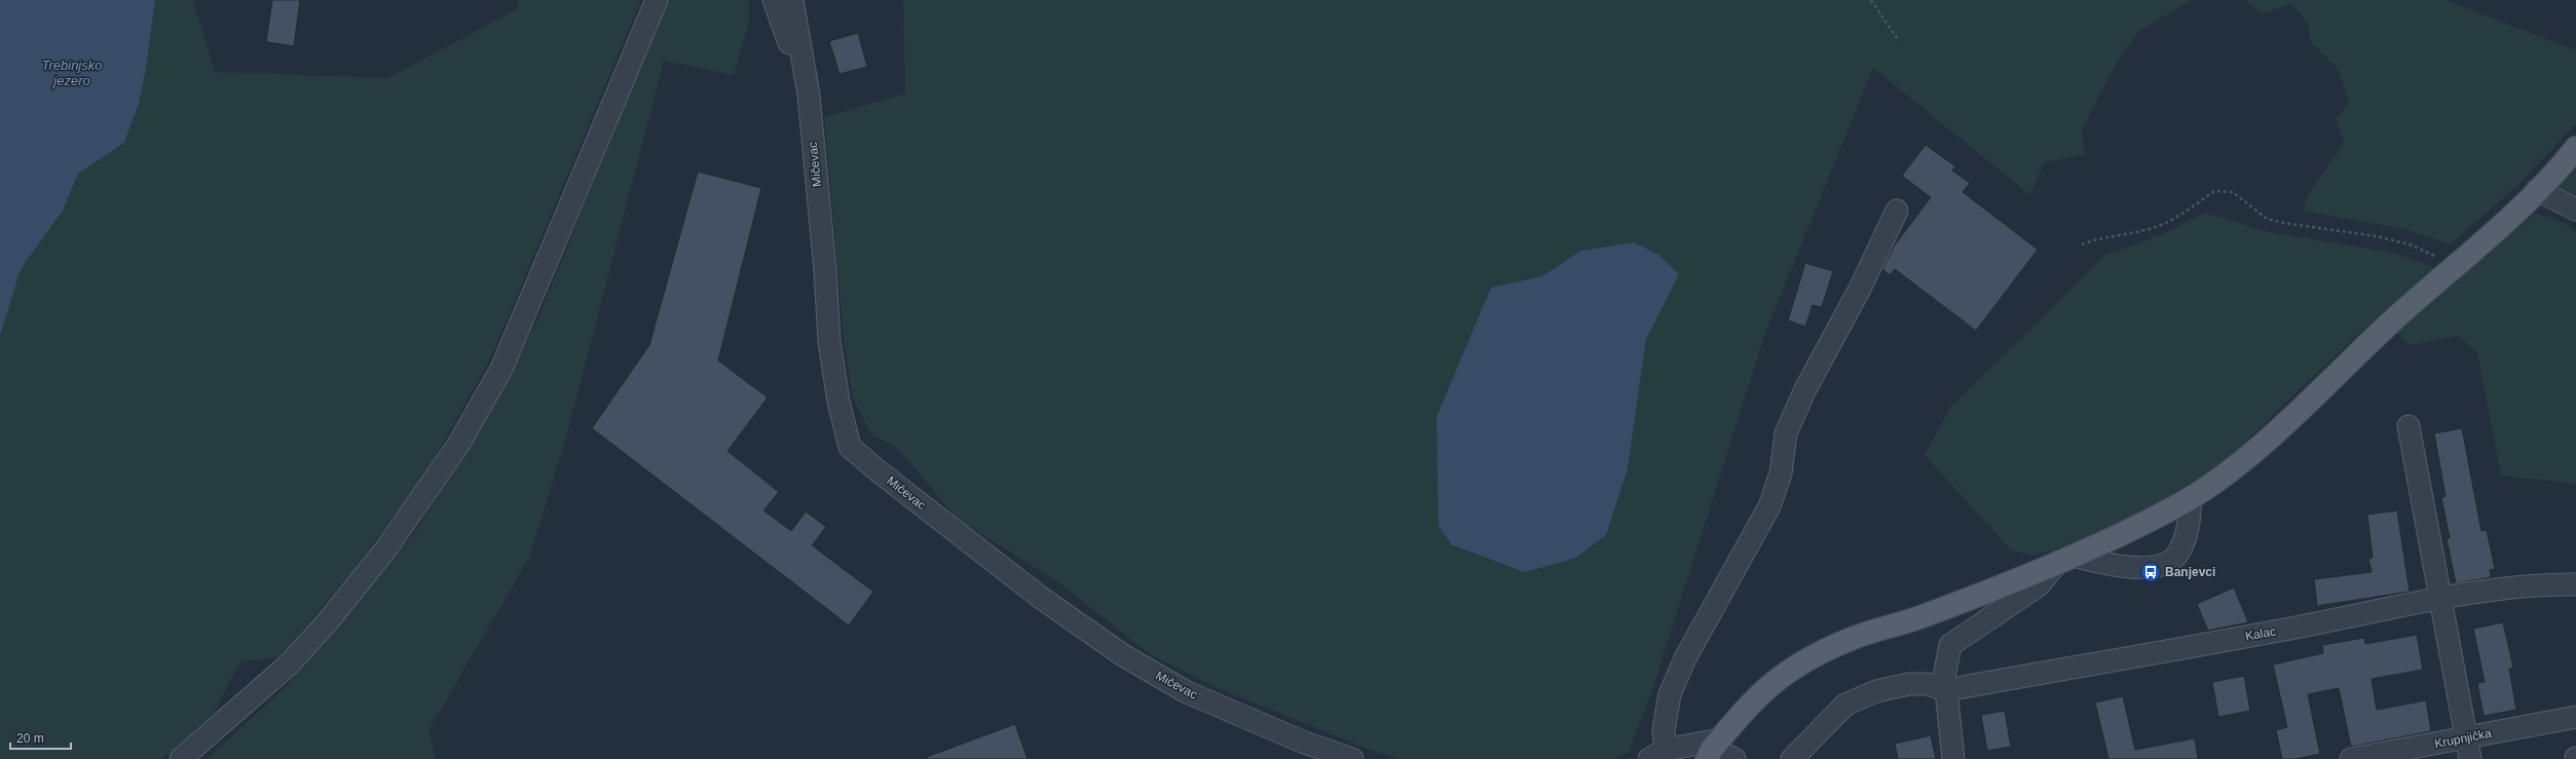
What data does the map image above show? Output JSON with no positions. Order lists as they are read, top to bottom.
{
  "streets": {
    "street": ["Mičevac", "Kalac", "Krupnjička"]
  },
  "water": ["Trebinjsko jezero"],
  "places": {
    "bus stop": ["Banjevci"]
  },
  "scale_bar": "20 m"
}
